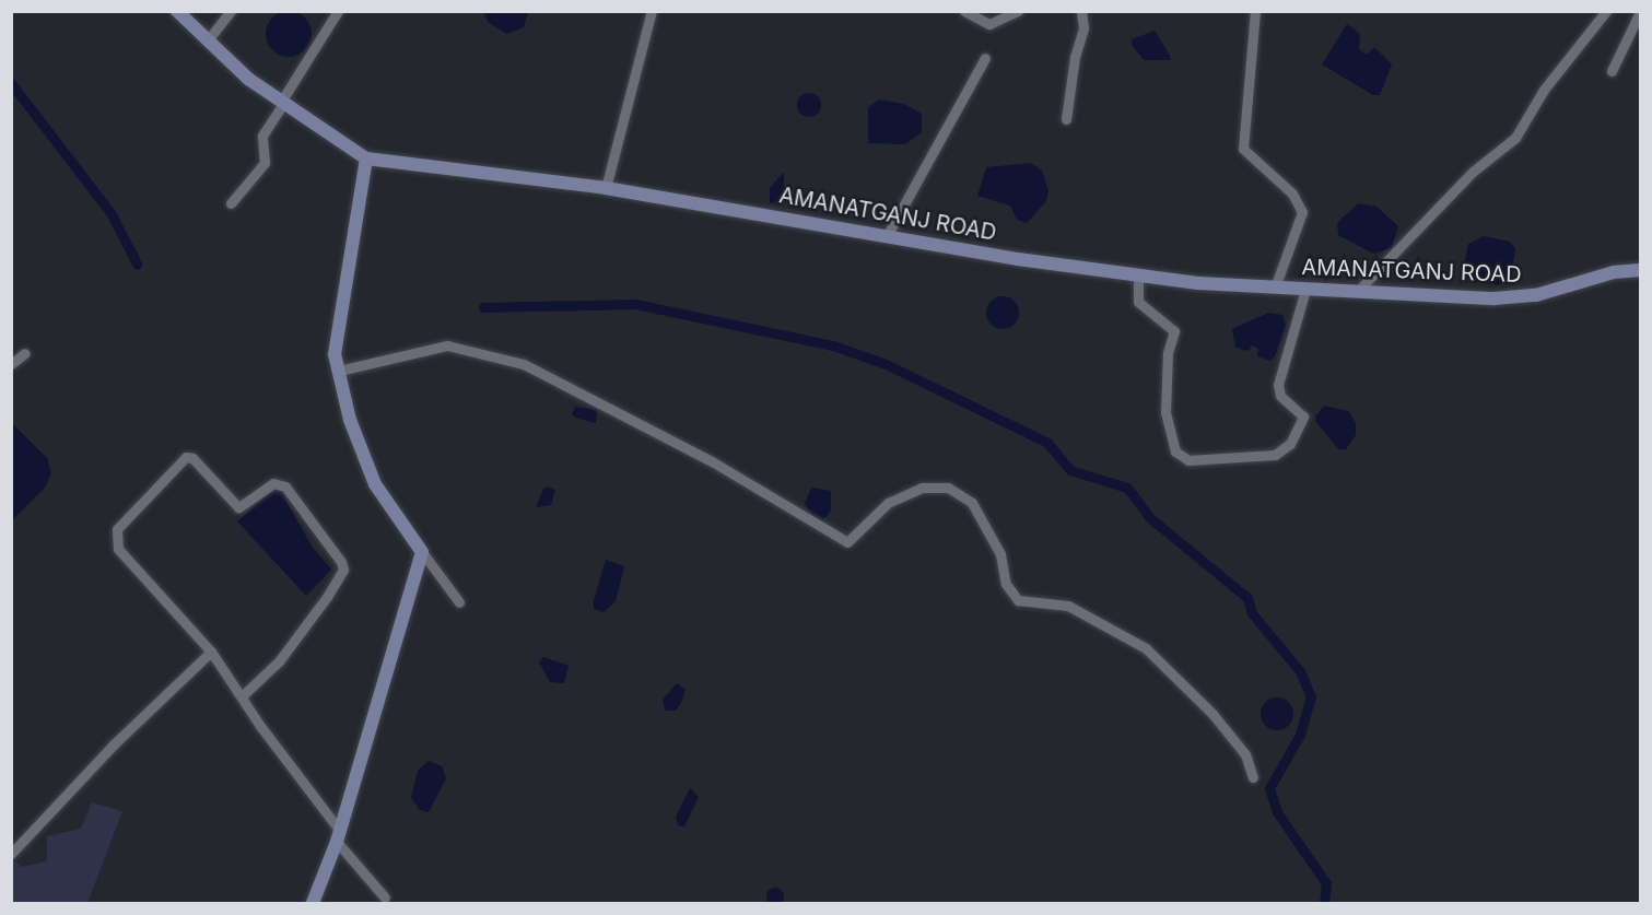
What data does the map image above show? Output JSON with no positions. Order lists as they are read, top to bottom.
{
  "streets": {
    "main road": ["AMANATGANJ ROAD"]
  }
}
